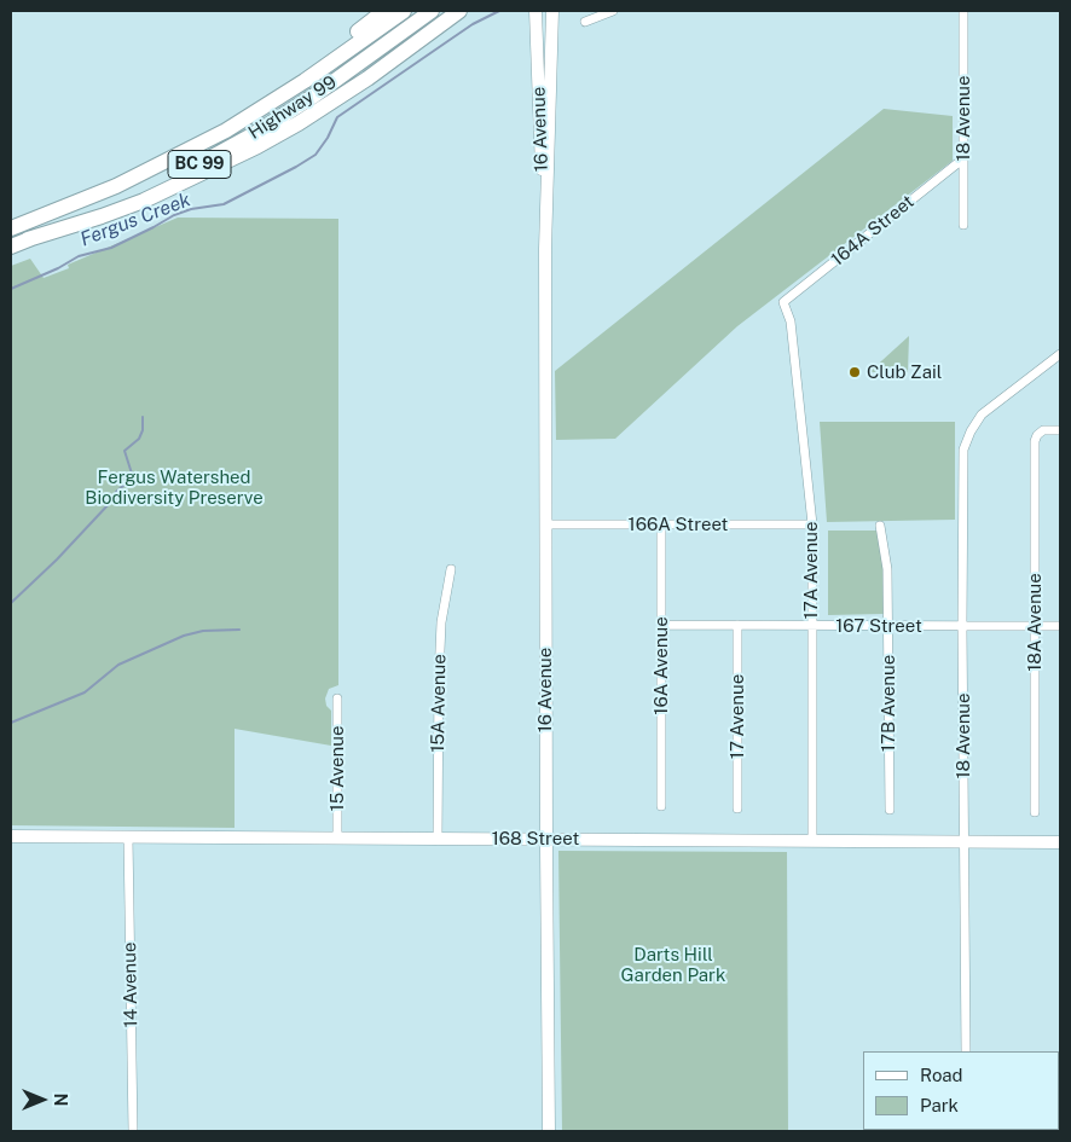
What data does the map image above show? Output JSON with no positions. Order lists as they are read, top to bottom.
{
  "streets": {
    "highway": ["Highway 99", "BC 99"],
    "main road": ["16 Avenue", "168 Street"],
    "street": [
      "18 Avenue",
      "164A Street",
      "166A Street",
      "17A Avenue",
      "18A Avenue",
      "167 Street",
      "16A Avenue",
      "15A Avenue",
      "17B Avenue",
      "17 Avenue",
      "15 Avenue",
      "14 Avenue"
    ]
  },
  "crossings": [
    ["18 Avenue", "164A Street"],
    ["18 Avenue", "167 Street"],
    ["18 Avenue", "168 Street"],
    ["16 Avenue", "166A Street"],
    ["16 Avenue", "168 Street"],
    ["164A Street", "17A Avenue"],
    ["166A Street", "17A Avenue"],
    ["166A Street", "16A Avenue"],
    ["17A Avenue", "167 Street"],
    ["17A Avenue", "168 Street"],
    ["18A Avenue", "167 Street"],
    ["167 Street", "16A Avenue"],
    ["167 Street", "17B Avenue"],
    ["167 Street", "17 Avenue"],
    ["15A Avenue", "168 Street"],
    ["15 Avenue", "168 Street"],
    ["168 Street", "14 Avenue"]
  ],
  "water": ["Fergus Creek"],
  "parks": ["Fergus Watershed Biodiversity Preserve", "Darts Hill Garden Park"],
  "places": ["Club Zail"],
  "legend": ["Road", "Park"],
  "north": "right"
}
